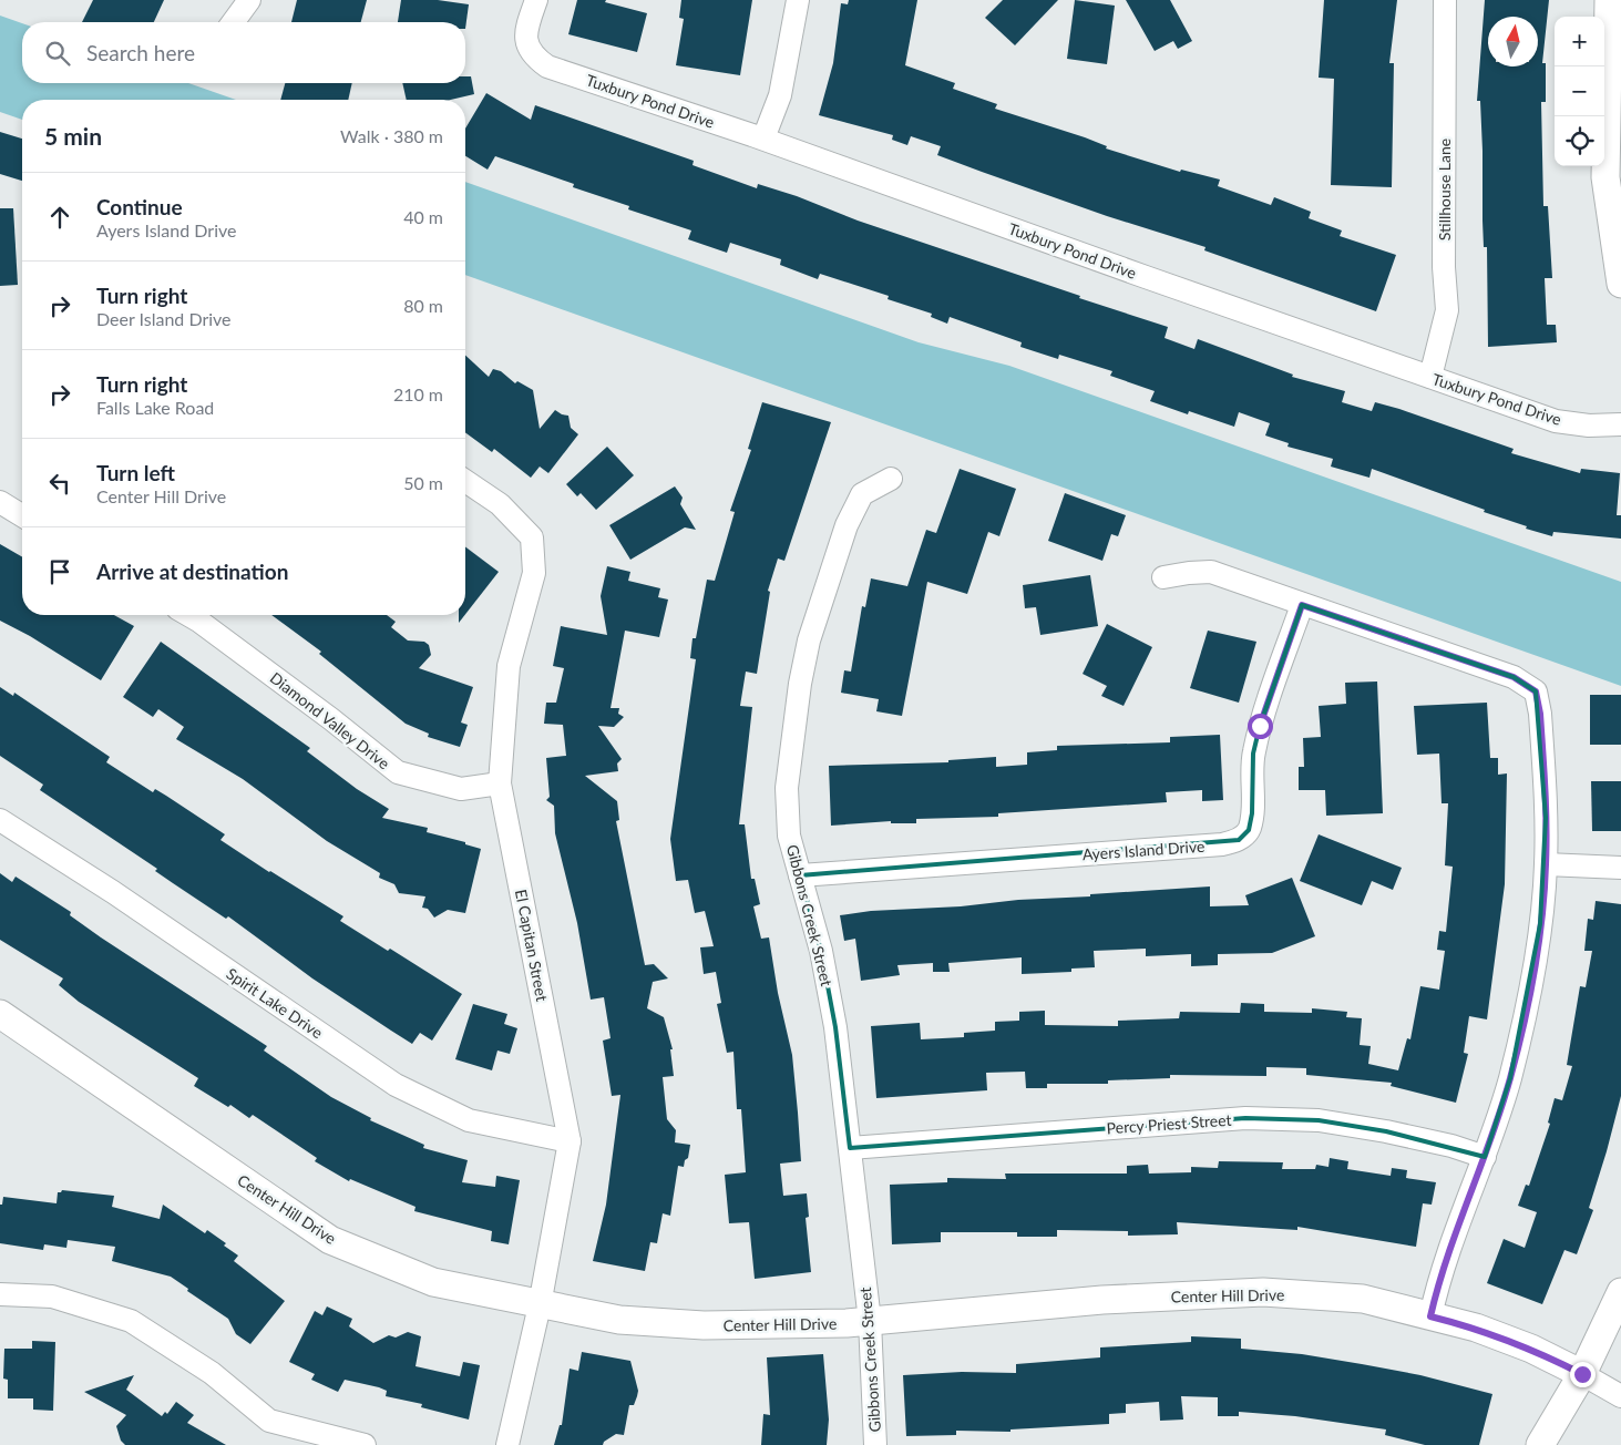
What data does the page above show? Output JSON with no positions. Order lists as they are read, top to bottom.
{
  "streets": {
    "street": [
      "Tuxbury Pond Drive",
      "Stillhouse Lane",
      "Diamond Valley Drive",
      "Ayers Island Drive",
      "Gibbons Creek Street",
      "El Capitan Street",
      "Spirit Lake Drive",
      "Percy Priest Street",
      "Center Hill Drive"
    ]
  },
  "crossings": [
    ["Tuxbury Pond Drive", "Stillhouse Lane"],
    ["Diamond Valley Drive", "El Capitan Street"],
    ["Ayers Island Drive", "Gibbons Creek Street"],
    ["Gibbons Creek Street", "Percy Priest Street"],
    ["Gibbons Creek Street", "Center Hill Drive"],
    ["El Capitan Street", "Spirit Lake Drive"],
    ["El Capitan Street", "Center Hill Drive"]
  ],
  "north": "top",
  "page": {
    "map_buttons": ["+", "−"],
    "search": "Search here",
    "heading": ["5 min", "Walk · 380 m"],
    "list": [
      ["Continue", "Ayers Island Drive", "40 m"],
      ["Turn right", "Deer Island Drive", "80 m"],
      ["Turn right", "Falls Lake Road", "210 m"],
      ["Turn left", "Center Hill Drive", "50 m"],
      "Arrive at destination"
    ]
  }
}
